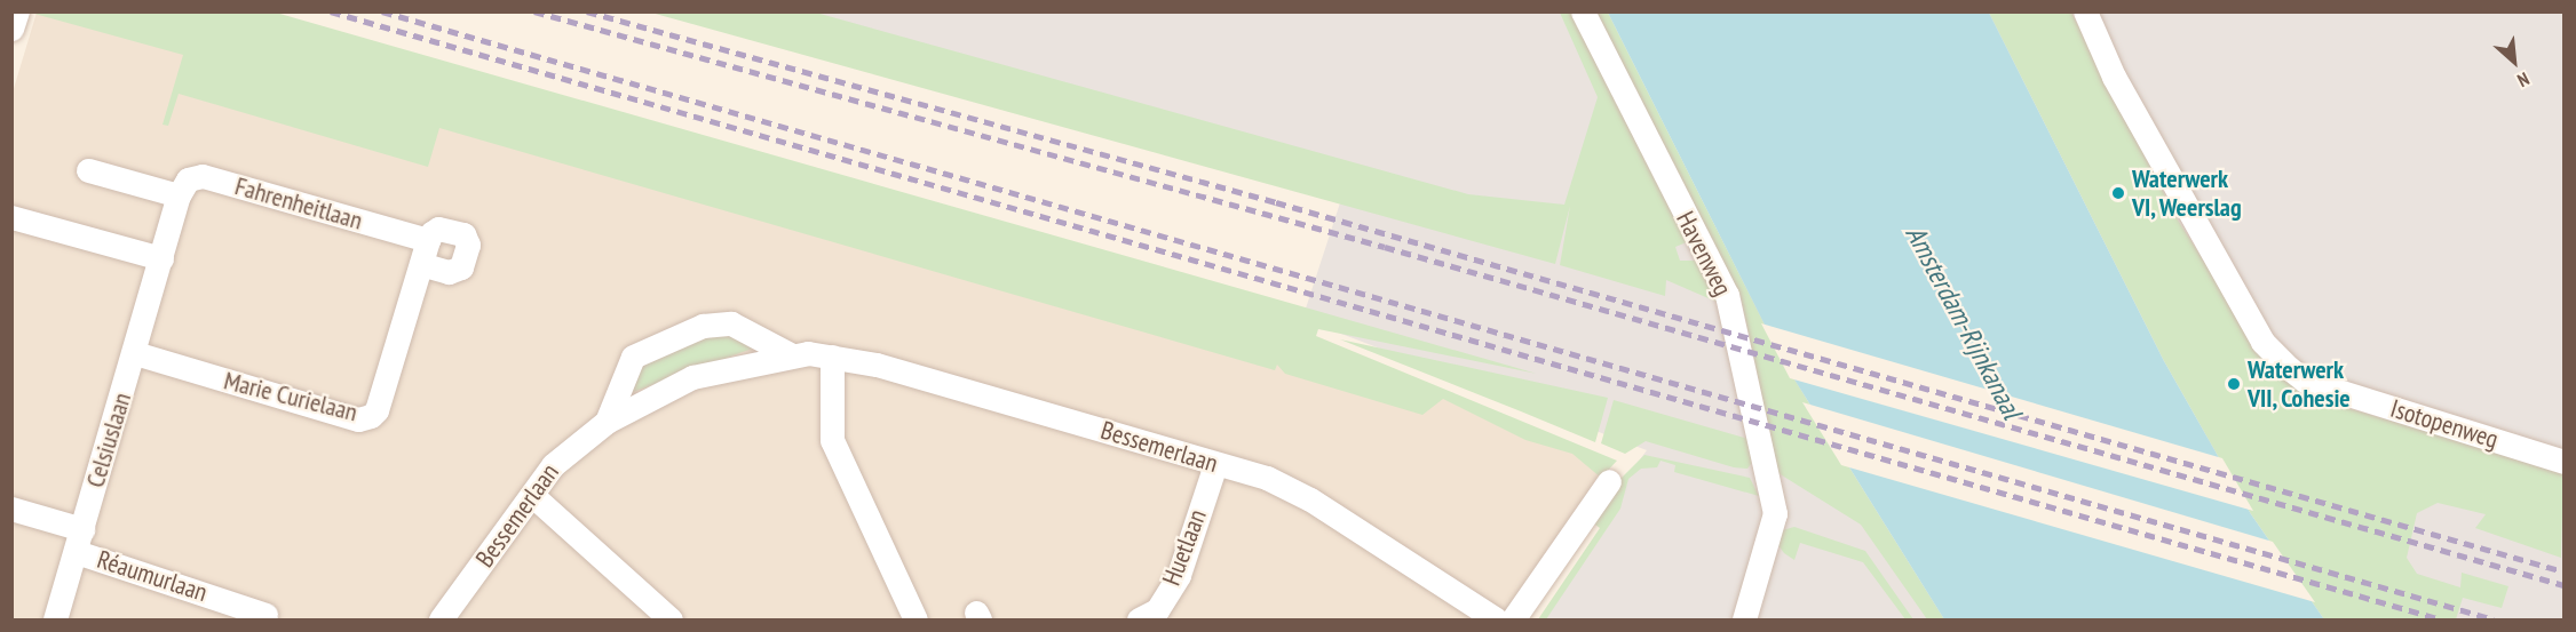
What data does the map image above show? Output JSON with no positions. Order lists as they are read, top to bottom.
{
  "streets": {
    "street": [
      "Fahrenheitlaan",
      "Havenweg",
      "Marie Curielaan",
      "Isotopenweg",
      "Celsiuslaan",
      "Bessemerlaan",
      "Huetlaan",
      "Réaumurlaan"
    ]
  },
  "crossings": [
    ["Fahrenheitlaan", "Marie Curielaan"],
    ["Fahrenheitlaan", "Celsiuslaan"],
    ["Marie Curielaan", "Celsiuslaan"],
    ["Celsiuslaan", "Réaumurlaan"],
    ["Bessemerlaan", "Huetlaan"]
  ],
  "water": ["Amsterdam-Rijnkanaal"],
  "places": ["Waterwerk VI, Weerslag", "Waterwerk VII, Cohesie"],
  "north": "bottom right"
}
